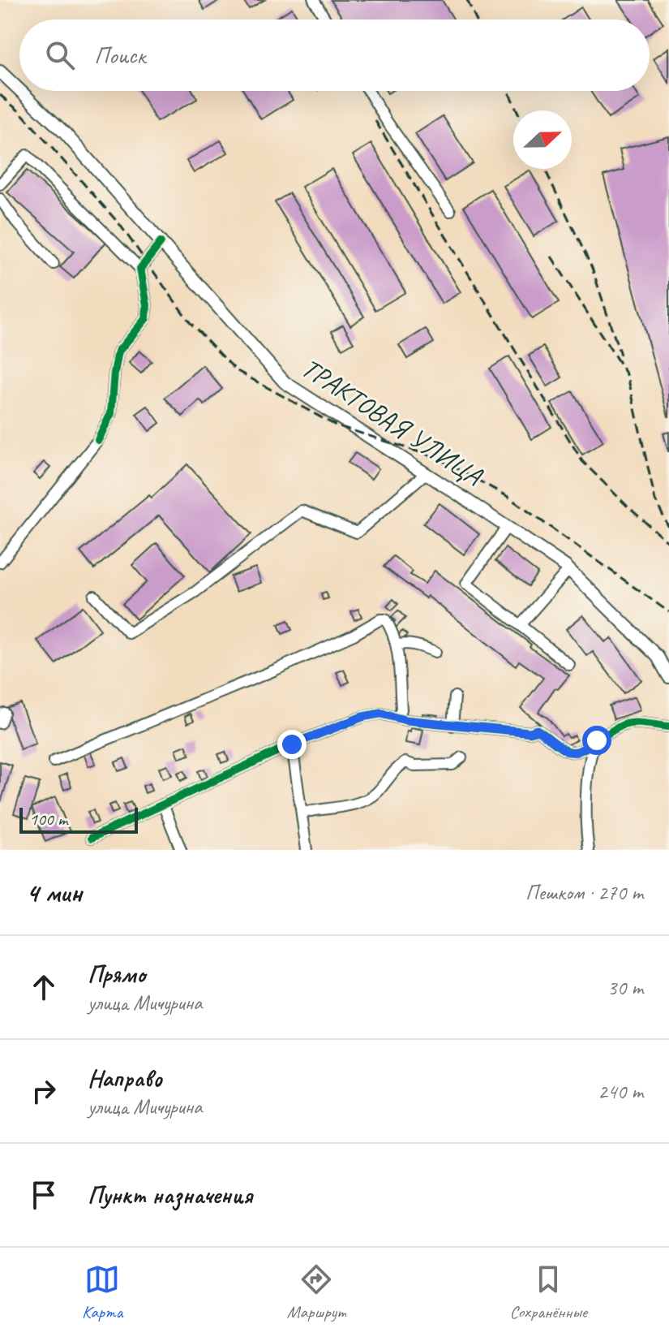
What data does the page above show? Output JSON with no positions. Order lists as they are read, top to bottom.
{
  "streets": {
    "main road": ["ТРАКТОВАЯ УЛИЦА"]
  },
  "scale_bar": "100 m",
  "north": "right",
  "page": {
    "search": "Поиск",
    "scale": "100 m",
    "heading": ["4 мин", "Пешком · 270 m"],
    "list": [
      ["Прямо", "улица Мичурина", "30 m"],
      ["Направо", "улица Мичурина", "240 m"],
      "Пункт назначения"
    ],
    "nav": ["Карта", "Маршрут", "Сохранённые"]
  }
}
